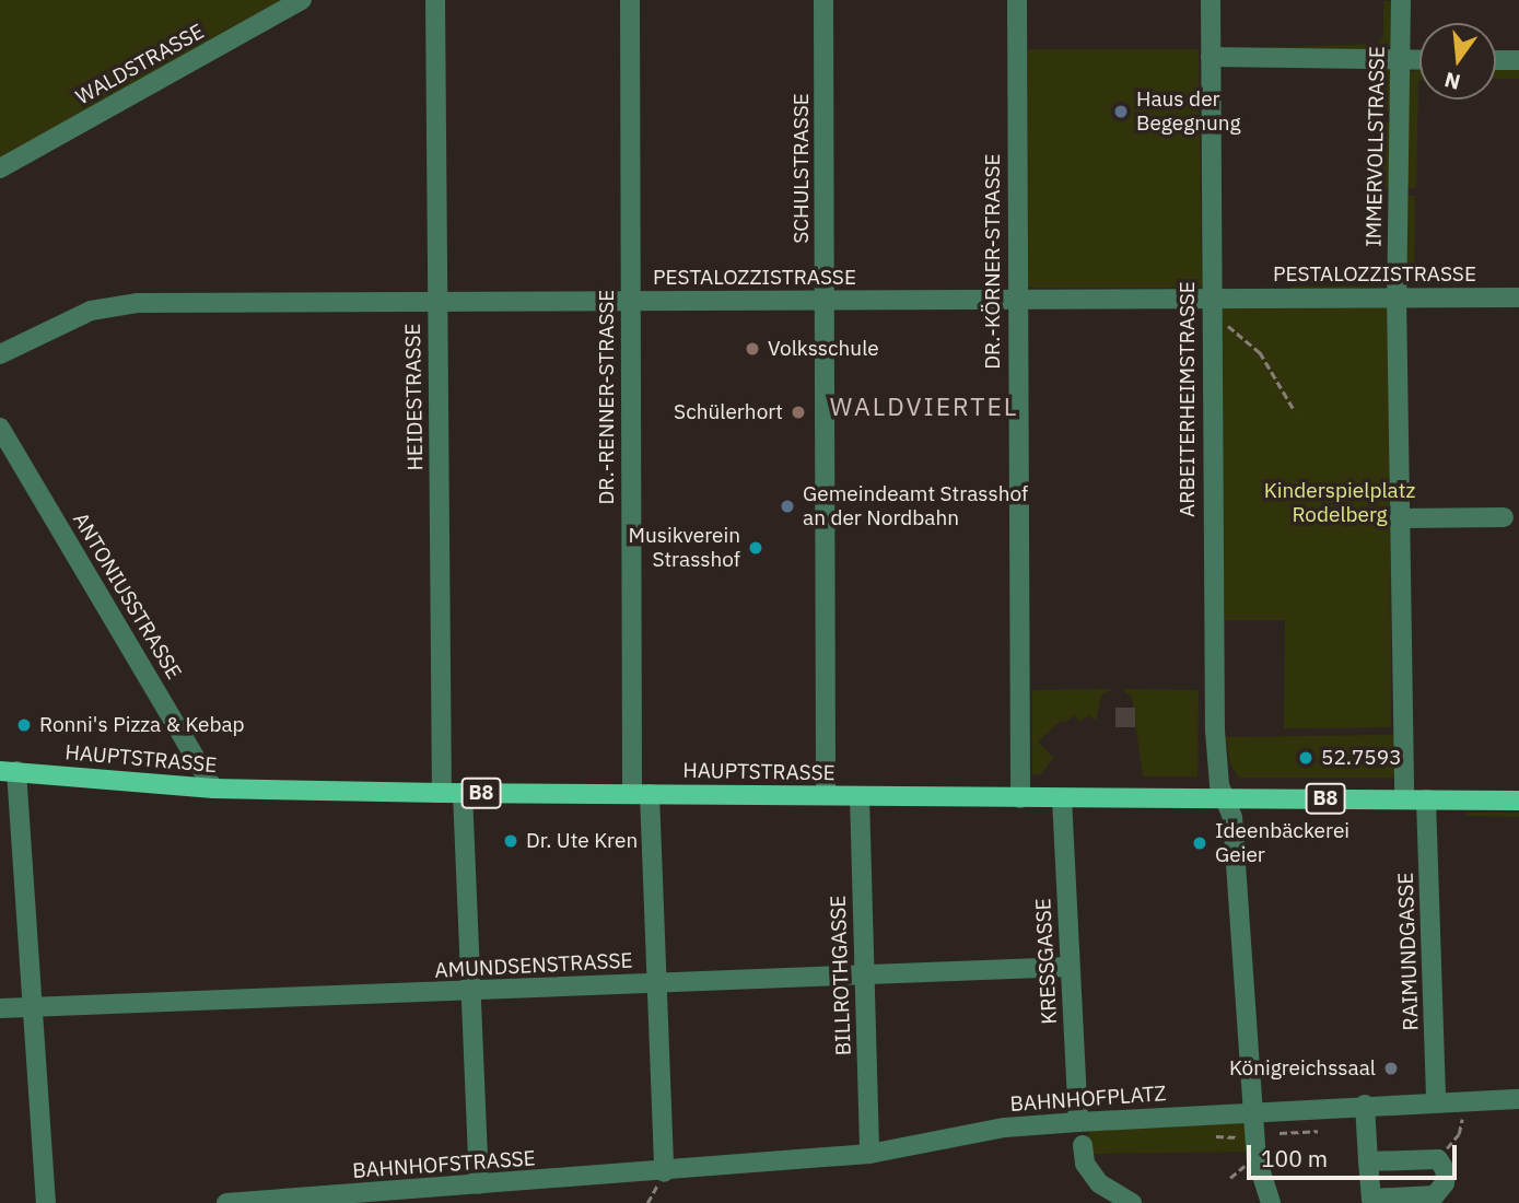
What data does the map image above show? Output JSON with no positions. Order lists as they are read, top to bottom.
{
  "streets": {
    "main road": ["HAUPTSTRASSE", "B8"],
    "street": [
      "WALDSTRASSE",
      "IMMERVOLLSTRASSE",
      "SCHULSTRASSE",
      "DR.-KÖRNER-STRASSE",
      "PESTALOZZISTRASSE",
      "HEIDESTRASSE",
      "DR.-RENNER-STRASSE",
      "ARBEITERHEIMSTRASSE",
      "ANTONIUSSTRASSE",
      "RAIMUNDGASSE",
      "KRESSGASSE",
      "AMUNDSENSTRASSE",
      "BILLROTHGASSE",
      "BAHNHOFPLATZ",
      "BAHNHOFSTRASSE"
    ]
  },
  "crossings": [
    ["IMMERVOLLSTRASSE", "PESTALOZZISTRASSE"],
    ["IMMERVOLLSTRASSE", "HAUPTSTRASSE"],
    ["SCHULSTRASSE", "PESTALOZZISTRASSE"],
    ["SCHULSTRASSE", "HAUPTSTRASSE"],
    ["DR.-KÖRNER-STRASSE", "PESTALOZZISTRASSE"],
    ["DR.-KÖRNER-STRASSE", "HAUPTSTRASSE"],
    ["PESTALOZZISTRASSE", "HEIDESTRASSE"],
    ["PESTALOZZISTRASSE", "DR.-RENNER-STRASSE"],
    ["PESTALOZZISTRASSE", "ARBEITERHEIMSTRASSE"],
    ["HEIDESTRASSE", "HAUPTSTRASSE"],
    ["DR.-RENNER-STRASSE", "HAUPTSTRASSE"],
    ["DR.-RENNER-STRASSE", "AMUNDSENSTRASSE"],
    ["DR.-RENNER-STRASSE", "BAHNHOFPLATZ"],
    ["DR.-RENNER-STRASSE", "BAHNHOFSTRASSE"],
    ["ARBEITERHEIMSTRASSE", "HAUPTSTRASSE"],
    ["ARBEITERHEIMSTRASSE", "BAHNHOFPLATZ"],
    ["ANTONIUSSTRASSE", "HAUPTSTRASSE"],
    ["HAUPTSTRASSE", "RAIMUNDGASSE"],
    ["HAUPTSTRASSE", "KRESSGASSE"],
    ["HAUPTSTRASSE", "BILLROTHGASSE"],
    ["RAIMUNDGASSE", "BAHNHOFPLATZ"],
    ["KRESSGASSE", "AMUNDSENSTRASSE"],
    ["KRESSGASSE", "BAHNHOFPLATZ"],
    ["AMUNDSENSTRASSE", "BILLROTHGASSE"],
    ["BILLROTHGASSE", "BAHNHOFPLATZ"],
    ["BAHNHOFPLATZ", "BAHNHOFSTRASSE"]
  ],
  "districts": ["WALDVIERTEL"],
  "parks": ["Kinderspielplatz Rodelberg"],
  "places": [
    "Haus der Begegnung",
    "Volksschule",
    "Schülerhort",
    "Gemeindeamt Strasshof an der Nordbahn",
    "Musikverein Strasshof",
    "Ronni's Pizza & Kebap",
    "52.7593",
    "Dr. Ute Kren",
    "Ideenbäckerei Geier",
    "Königreichssaal"
  ],
  "scale_bar": "100 m",
  "north": "bottom"
}
